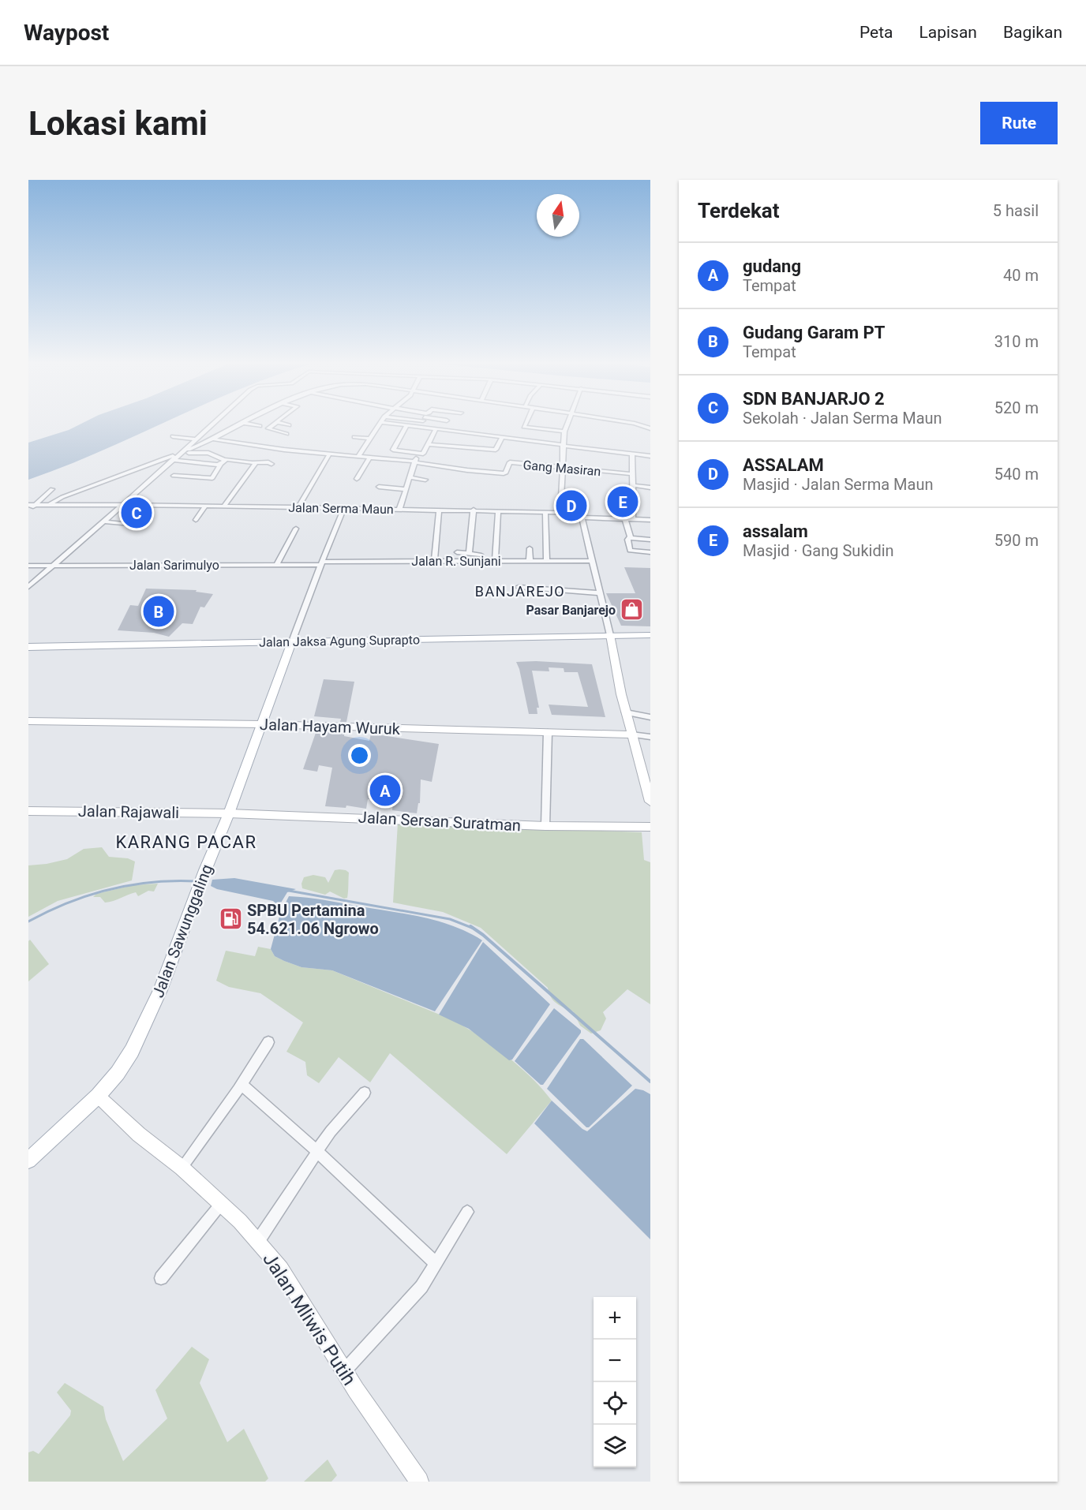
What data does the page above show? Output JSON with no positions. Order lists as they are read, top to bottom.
{
  "streets": {
    "main road": ["Jalan Jaksa Agung Suprapto", "Jalan Sawunggaling"],
    "street": [
      "Gang Masiran",
      "Jalan Serma Maun",
      "Jalan R. Sunjani",
      "Jalan Sarimulyo",
      "Jalan Hayam Wuruk",
      "Jalan Rajawali",
      "Jalan Sersan Suratman",
      "Jalan Mliwis Putih"
    ]
  },
  "crossings": [
    ["Jalan R. Sunjani", "Jalan Sarimulyo"],
    ["Jalan Jaksa Agung Suprapto", "Jalan Sawunggaling"],
    ["Jalan Hayam Wuruk", "Jalan Sawunggaling"],
    ["Jalan Rajawali", "Jalan Sersan Suratman"],
    ["Jalan Rajawali", "Jalan Sawunggaling"],
    ["Jalan Sersan Suratman", "Jalan Sawunggaling"],
    ["Jalan Sawunggaling", "Jalan Mliwis Putih"]
  ],
  "districts": ["BANJAREJO", "KARANG PACAR"],
  "places": {
    "shop": ["Pasar Banjarejo"],
    "fuel station": ["SPBU Pertamina 54.621.06 Ngrowo"]
  },
  "north": "top",
  "page": {
    "header": "Waypost",
    "nav": ["Peta", "Lapisan", "Bagikan"],
    "buttons": "Rute",
    "title": "Lokasi kami",
    "heading": ["Terdekat", "5 hasil"],
    "list": [
      {
        "mark": "A",
        "name": "gudang",
        "note": "Tempat",
        "value": "40 m"
      },
      {
        "mark": "B",
        "name": "Gudang Garam PT",
        "note": "Tempat",
        "value": "310 m"
      },
      {
        "mark": "C",
        "name": "SDN BANJARJO 2",
        "note": "Sekolah · Jalan Serma Maun",
        "value": "520 m"
      },
      {
        "mark": "D",
        "name": "ASSALAM",
        "note": "Masjid · Jalan Serma Maun",
        "value": "540 m"
      },
      {
        "mark": "E",
        "name": "assalam",
        "note": "Masjid · Gang Sukidin",
        "value": "590 m"
      }
    ],
    "pins": [
      "E",
      "D",
      "C",
      "B",
      "A"
    ],
    "map_buttons": ["+", "−"]
  }
}
